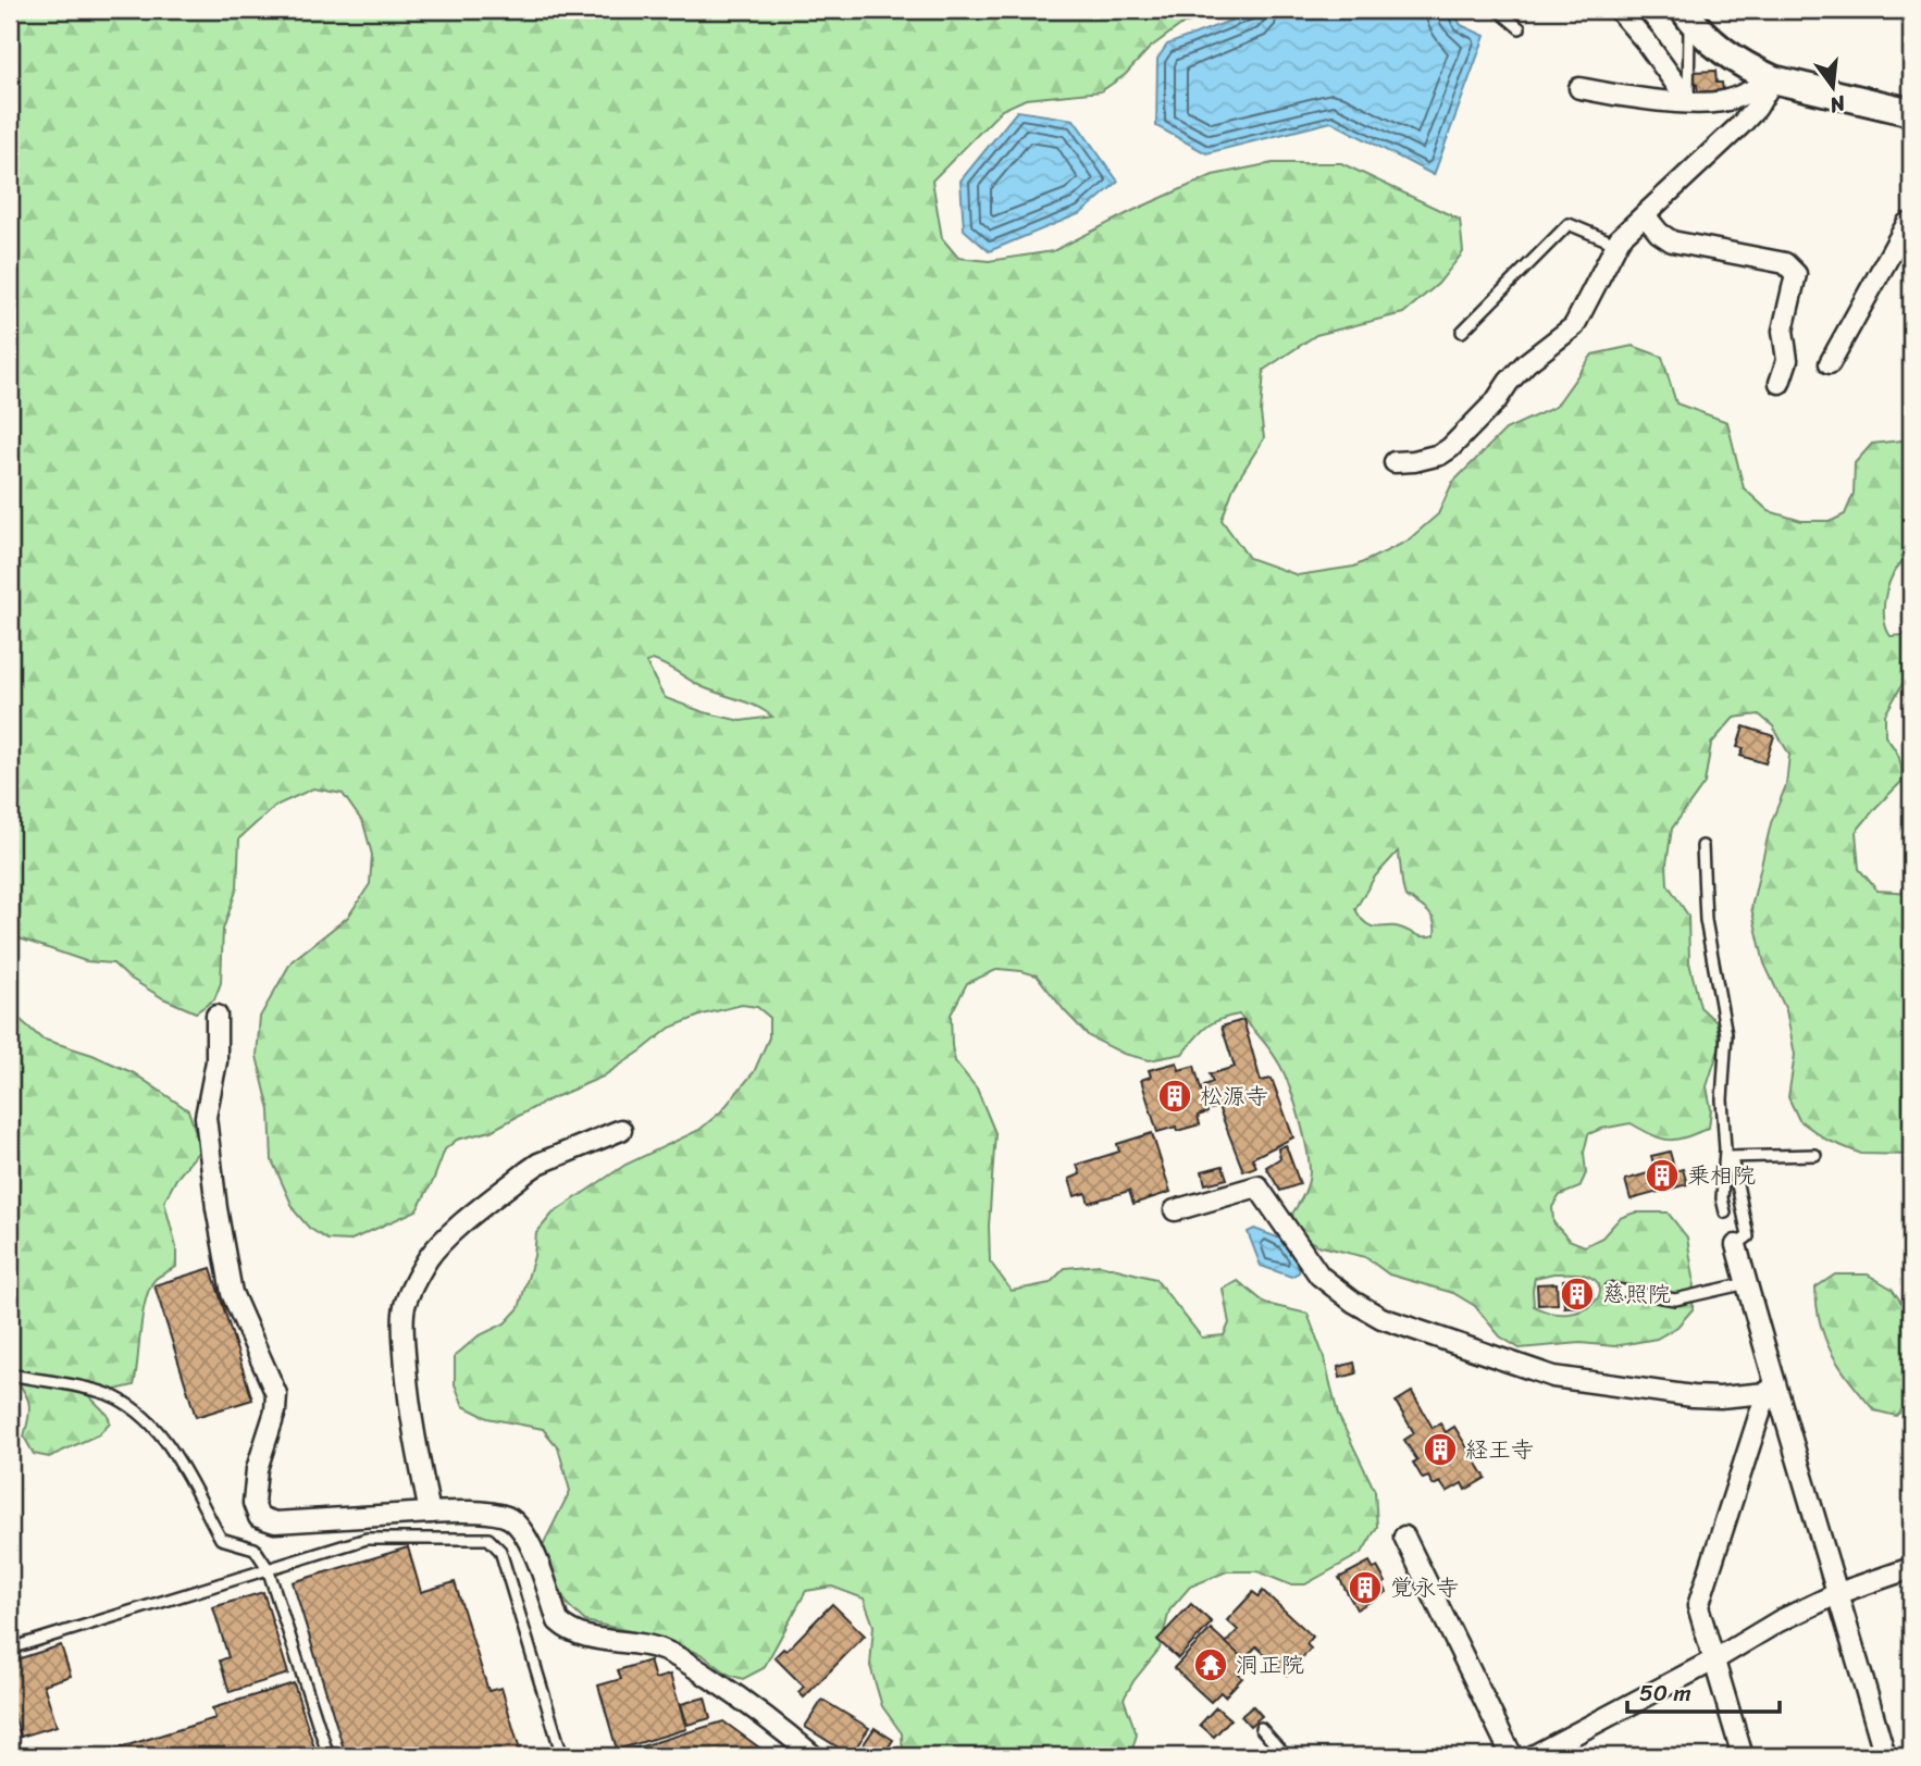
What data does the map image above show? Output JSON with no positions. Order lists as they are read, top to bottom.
{
  "places": {
    "building": [
      "松源寺",
      "乗相院",
      "慈照院",
      "経王寺",
      "覚永寺"
    ],
    "temple": ["洞正院"]
  },
  "scale_bar": "50 m",
  "north": "bottom"
}
